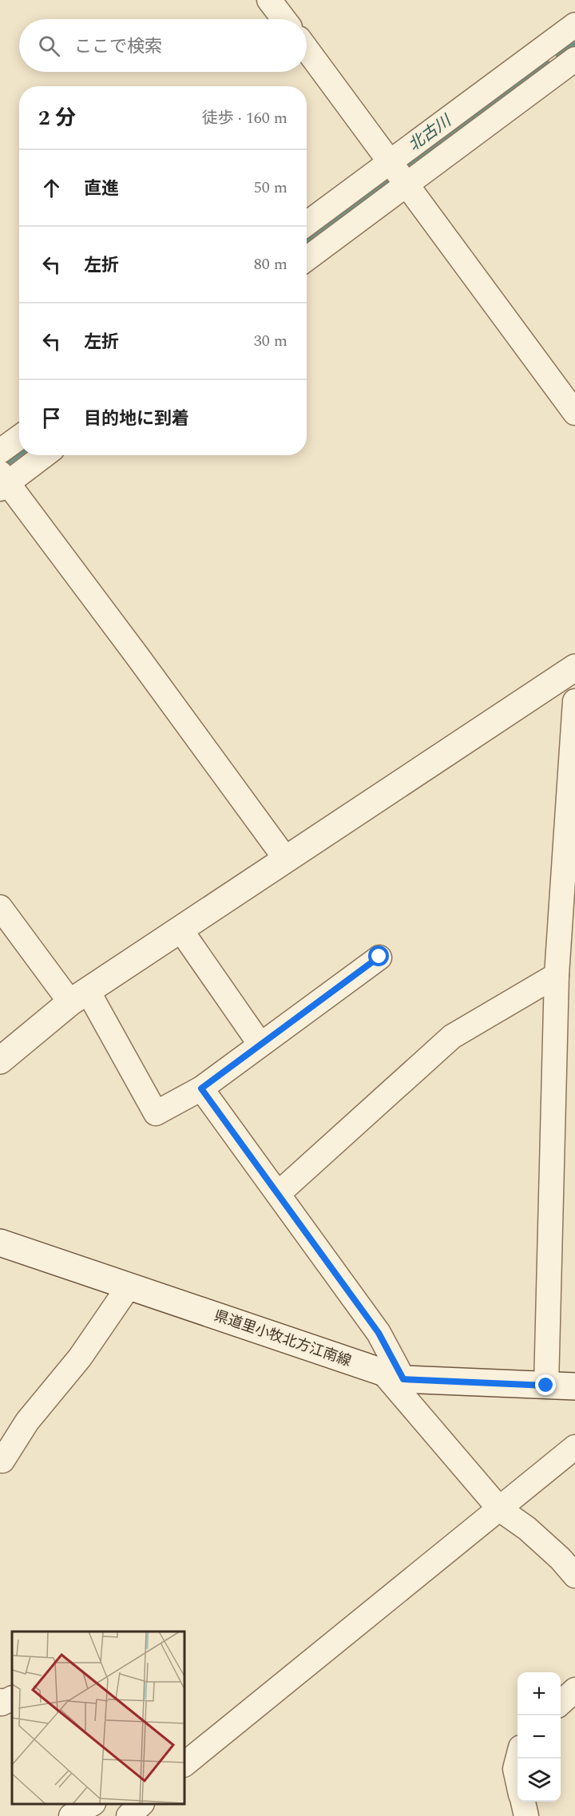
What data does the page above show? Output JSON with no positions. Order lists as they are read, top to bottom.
{
  "streets": {
    "street": ["県道里小牧北方江南線"]
  },
  "water": ["北古川"],
  "page": {
    "search": "ここで検索",
    "heading": ["2 分", "徒歩 · 160 m"],
    "list": [
      ["直進", "50 m"],
      ["左折", "80 m"],
      ["左折", "30 m"],
      "目的地に到着"
    ],
    "map_buttons": ["+", "−"]
  }
}
